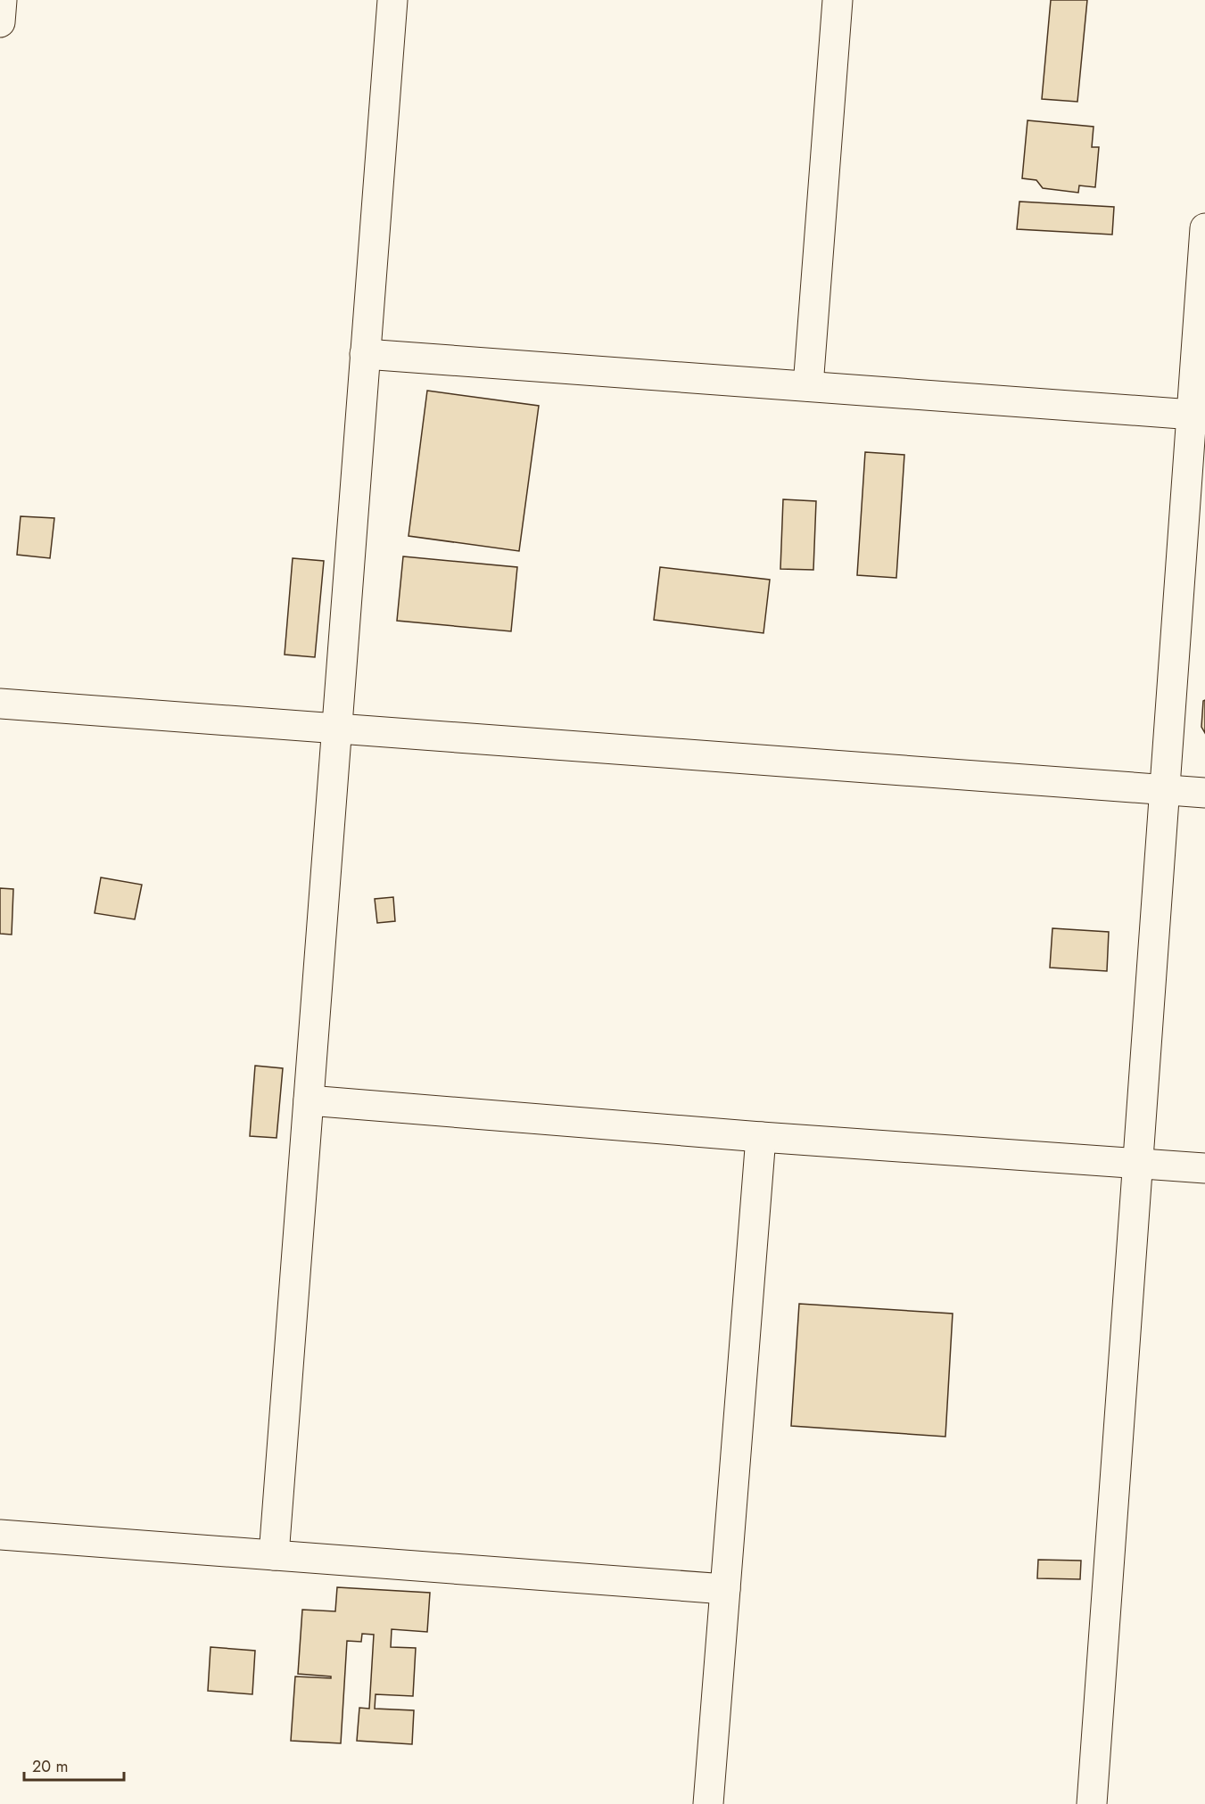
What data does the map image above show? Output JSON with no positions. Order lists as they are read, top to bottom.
{
  "scale_bar": "20 m"
}
